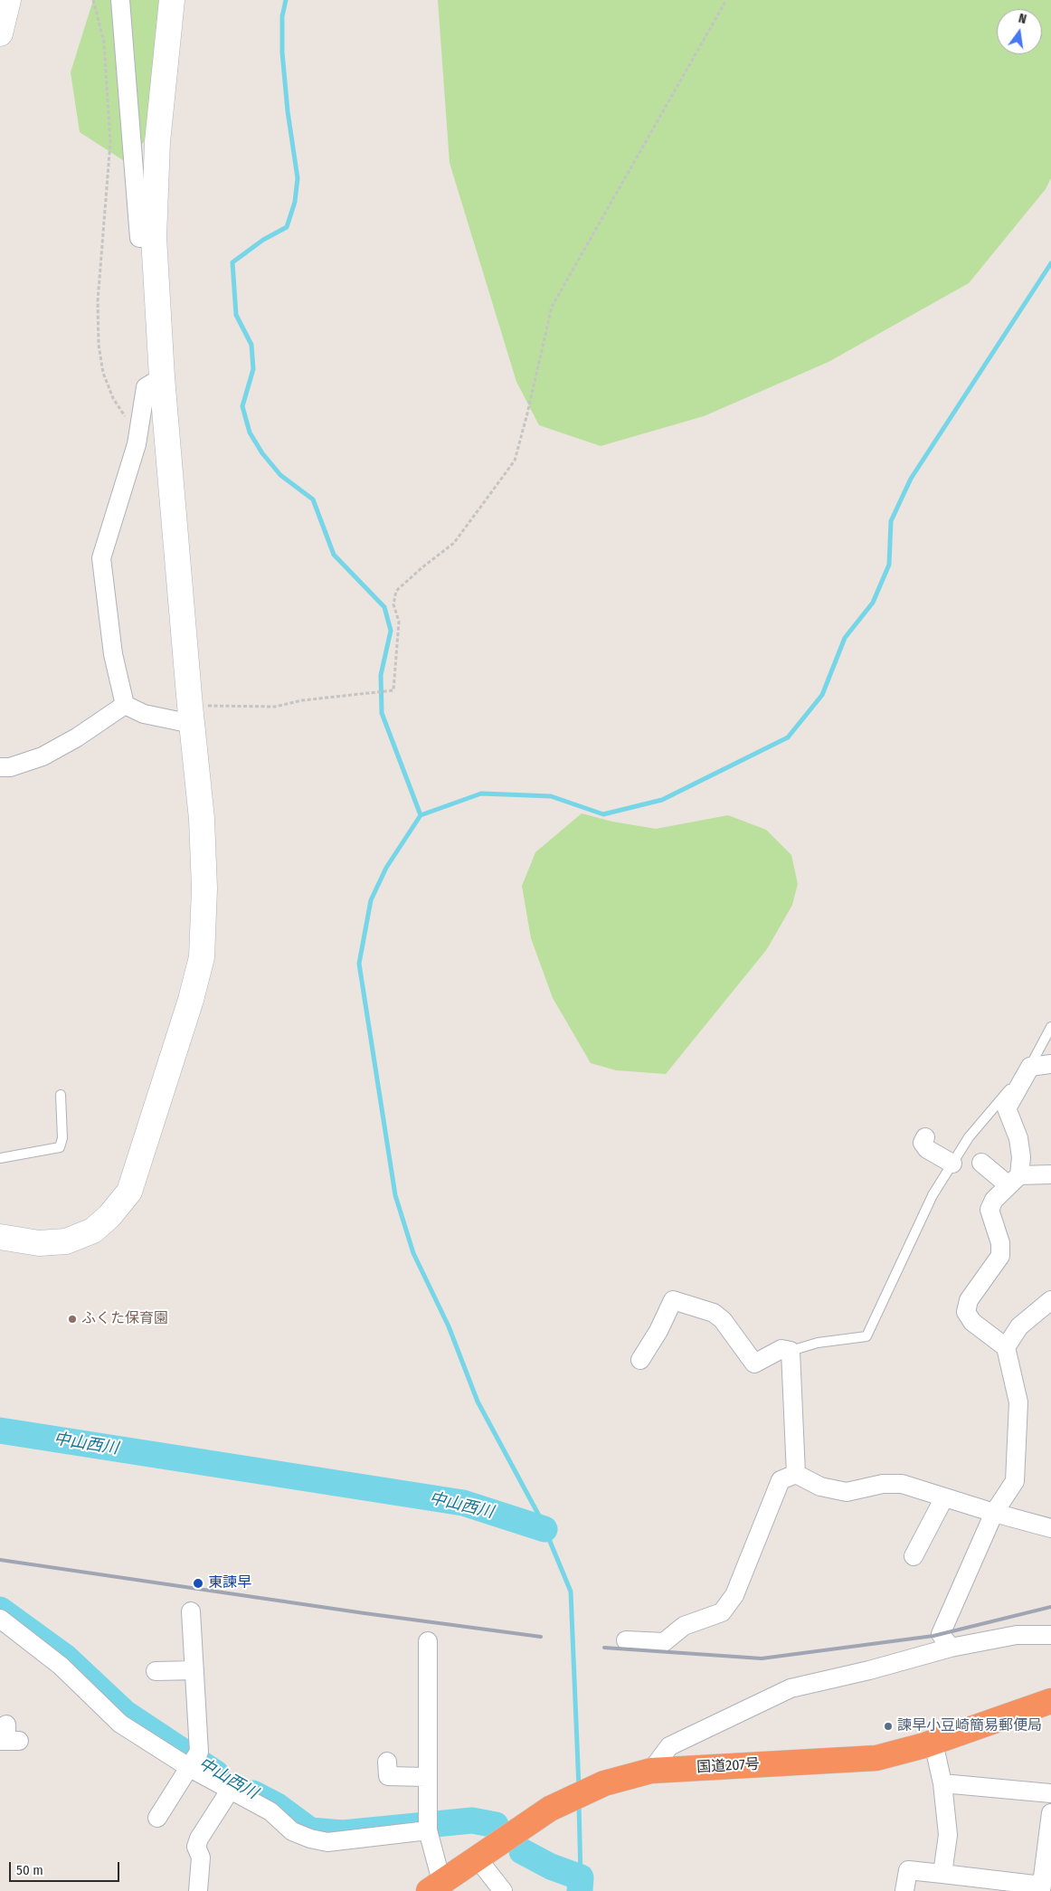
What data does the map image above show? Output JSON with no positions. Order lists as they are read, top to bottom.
{
  "streets": {
    "highway": ["国道207号"]
  },
  "water": ["中山西川"],
  "places": ["ふくた保育園", "東諫早", "諫早小豆崎簡易郵便局"],
  "scale_bar": "50 m",
  "north": "top"
}
